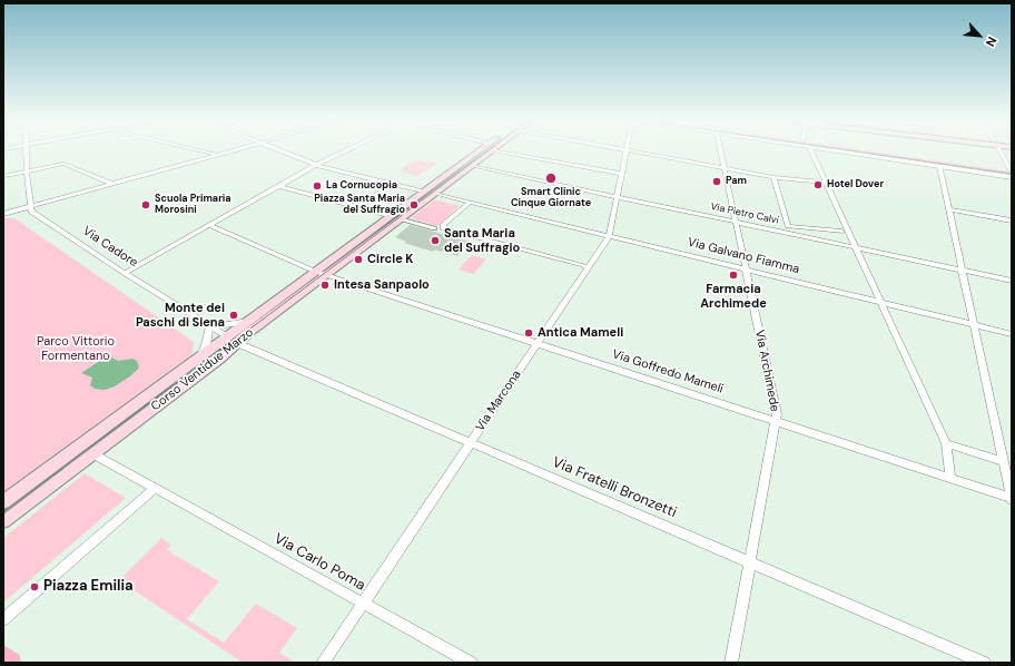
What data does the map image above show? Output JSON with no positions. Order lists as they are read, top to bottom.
{
  "streets": {
    "main road": ["Corso Ventidue Marzo"],
    "street": [
      "Via Pietro Calvi",
      "Via Cadore",
      "Via Galvano Fiamma",
      "Via Archimede",
      "Via Goffredo Mameli",
      "Via Marcona",
      "Via Fratelli Bronzetti",
      "Via Carlo Poma"
    ]
  },
  "crossings": [
    ["Via Pietro Calvi", "Via Archimede"],
    ["Via Pietro Calvi", "Via Marcona"],
    ["Via Cadore", "Corso Ventidue Marzo"],
    ["Via Cadore", "Via Fratelli Bronzetti"],
    ["Via Galvano Fiamma", "Via Archimede"],
    ["Via Galvano Fiamma", "Via Marcona"],
    ["Corso Ventidue Marzo", "Via Goffredo Mameli"],
    ["Corso Ventidue Marzo", "Via Fratelli Bronzetti"],
    ["Via Archimede", "Via Goffredo Mameli"],
    ["Via Archimede", "Via Fratelli Bronzetti"],
    ["Via Goffredo Mameli", "Via Marcona"],
    ["Via Marcona", "Via Fratelli Bronzetti"],
    ["Via Marcona", "Via Carlo Poma"]
  ],
  "parks": ["Parco Vittorio Formentano"],
  "places": [
    "Smart Clinic Cinque Giornate",
    "Pam",
    "Hotel Dover",
    "La Cornucopia",
    "Scuola Primaria Morosini",
    "Piazza Santa Maria del Suffragio",
    "Santa Maria del Suffragio",
    "Circle K",
    "Farmacia Archimede",
    "Intesa Sanpaolo",
    "Monte dei Paschi di Siena",
    "Antica Mameli",
    "Piazza Emilia"
  ],
  "north": "bottom right"
}
